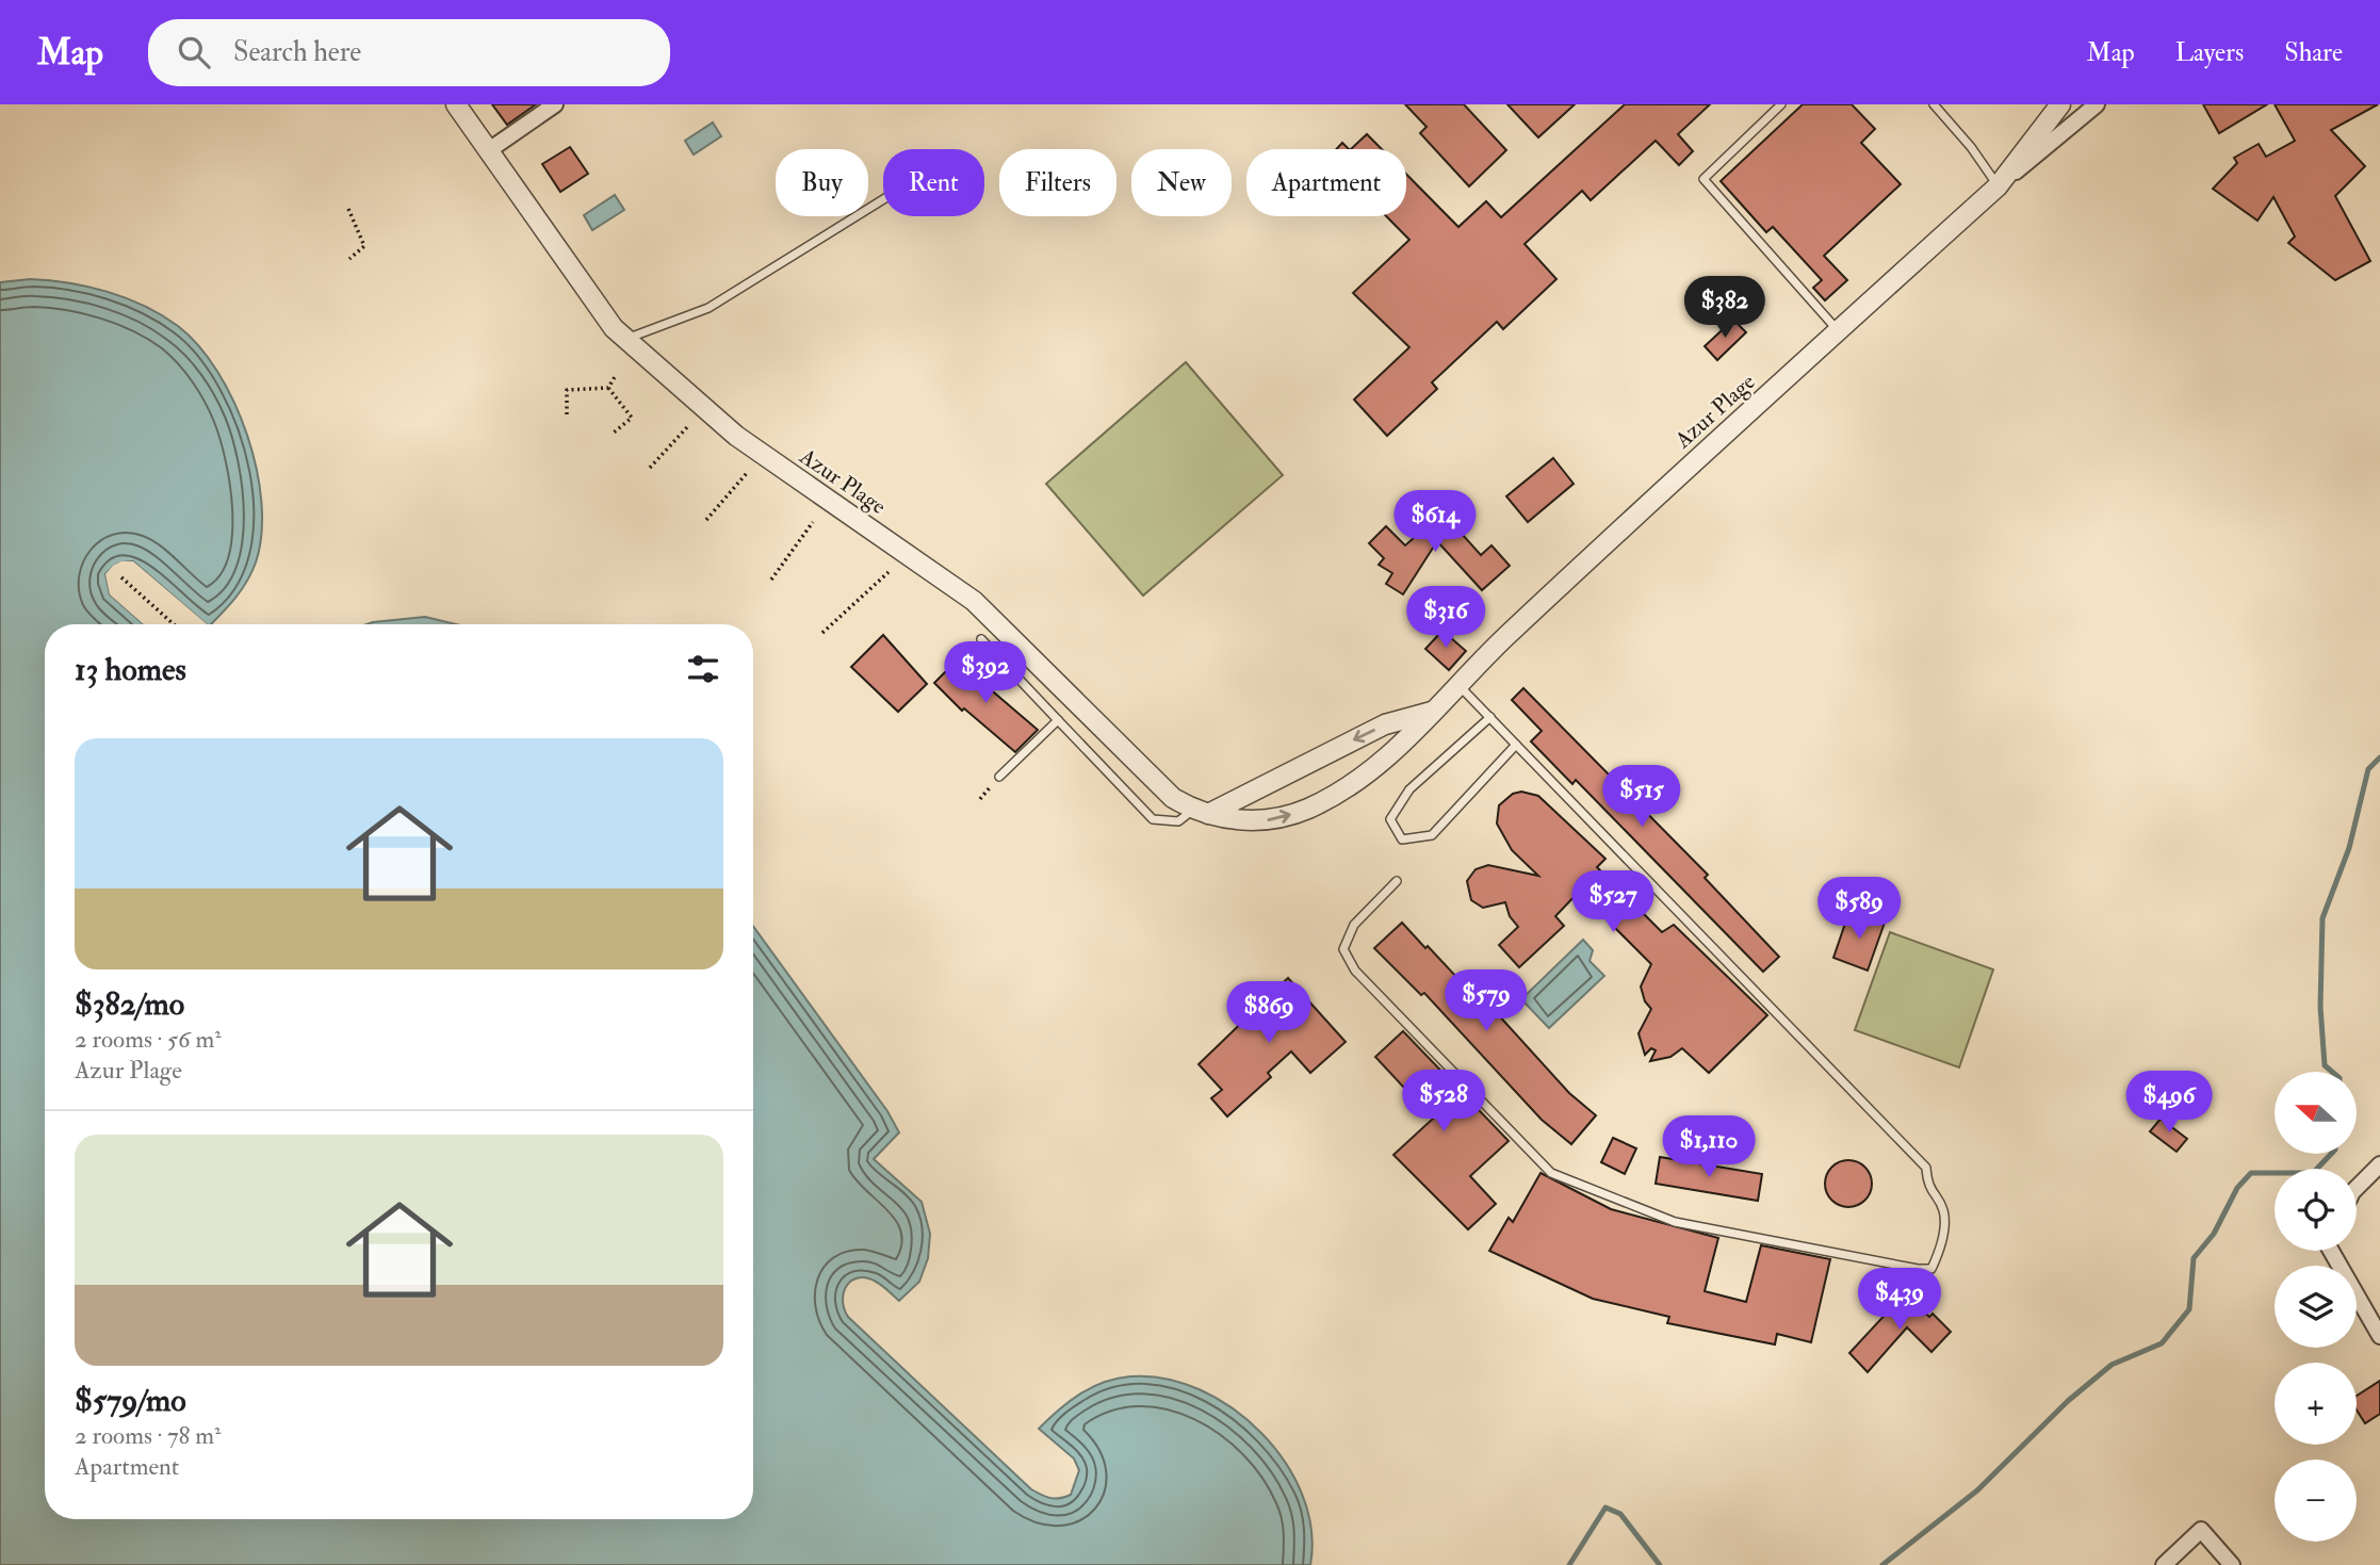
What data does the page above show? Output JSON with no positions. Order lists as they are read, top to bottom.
{
  "streets": {
    "street": ["Azur Plage"]
  },
  "north": "left",
  "page": {
    "header": "Map",
    "search": "Search here",
    "nav": ["Map", "Layers", "Share"],
    "chip": [
      "Buy",
      "Rent",
      "Filters",
      "New",
      "Apartment"
    ],
    "price": [
      "$382",
      "$614",
      "$316",
      "$392",
      "$515",
      "$527",
      "$589",
      "$579",
      "$869",
      "$528",
      "$496",
      "$1,110",
      "$439"
    ],
    "heading": "13 homes",
    "list": [
      {
        "name": "$382/mo",
        "note": "2 rooms · 56 m² · Azur Plage"
      },
      {
        "name": "$579/mo",
        "note": "2 rooms · 78 m² · Apartment"
      }
    ],
    "map_buttons": ["+", "−"]
  }
}
